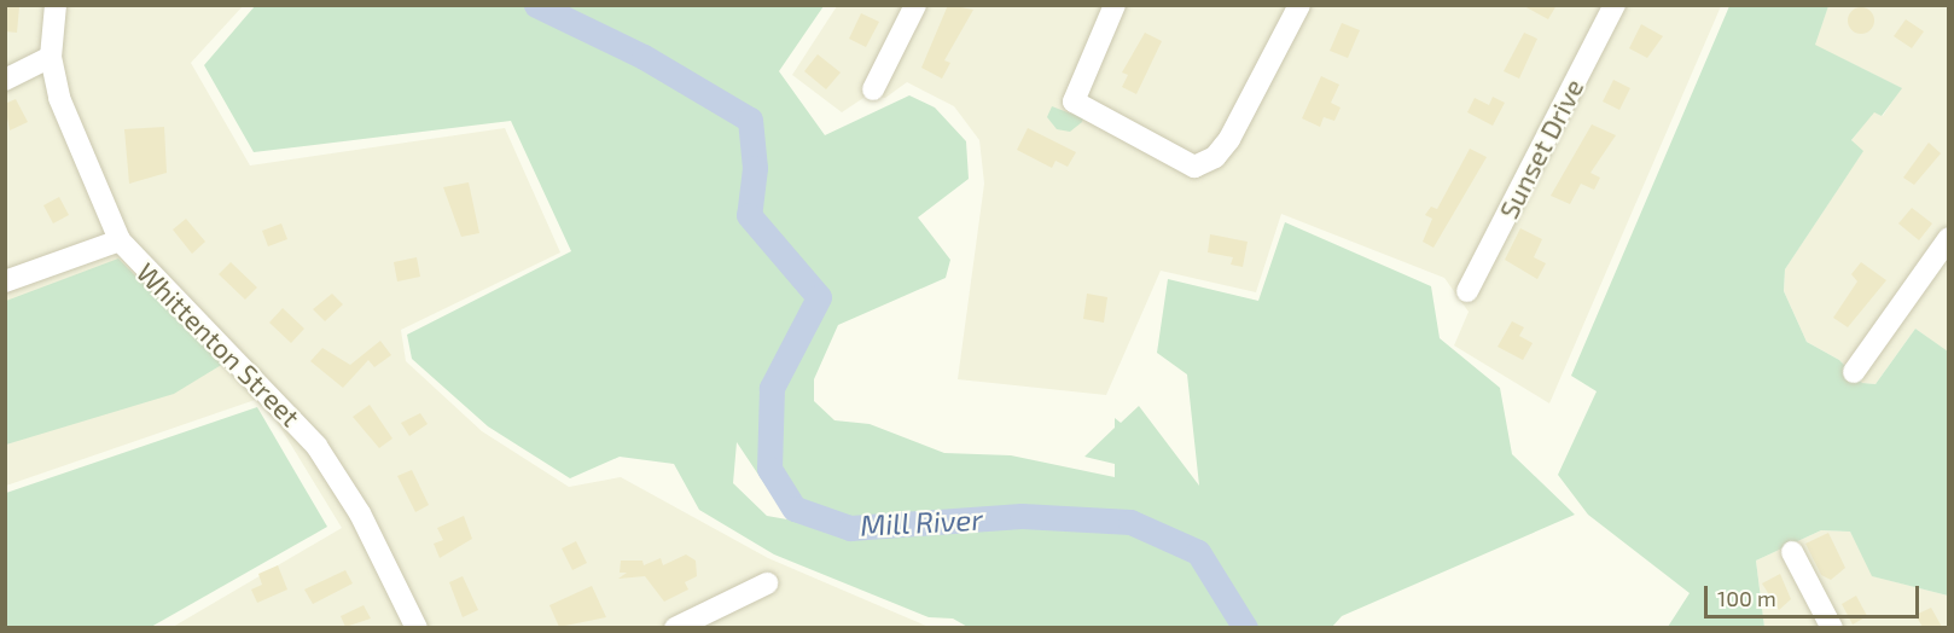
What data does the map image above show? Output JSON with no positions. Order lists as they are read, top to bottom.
{
  "streets": {
    "street": ["Sunset Drive", "Whittenton Street"]
  },
  "water": ["Mill River"],
  "scale_bar": "100 m"
}
